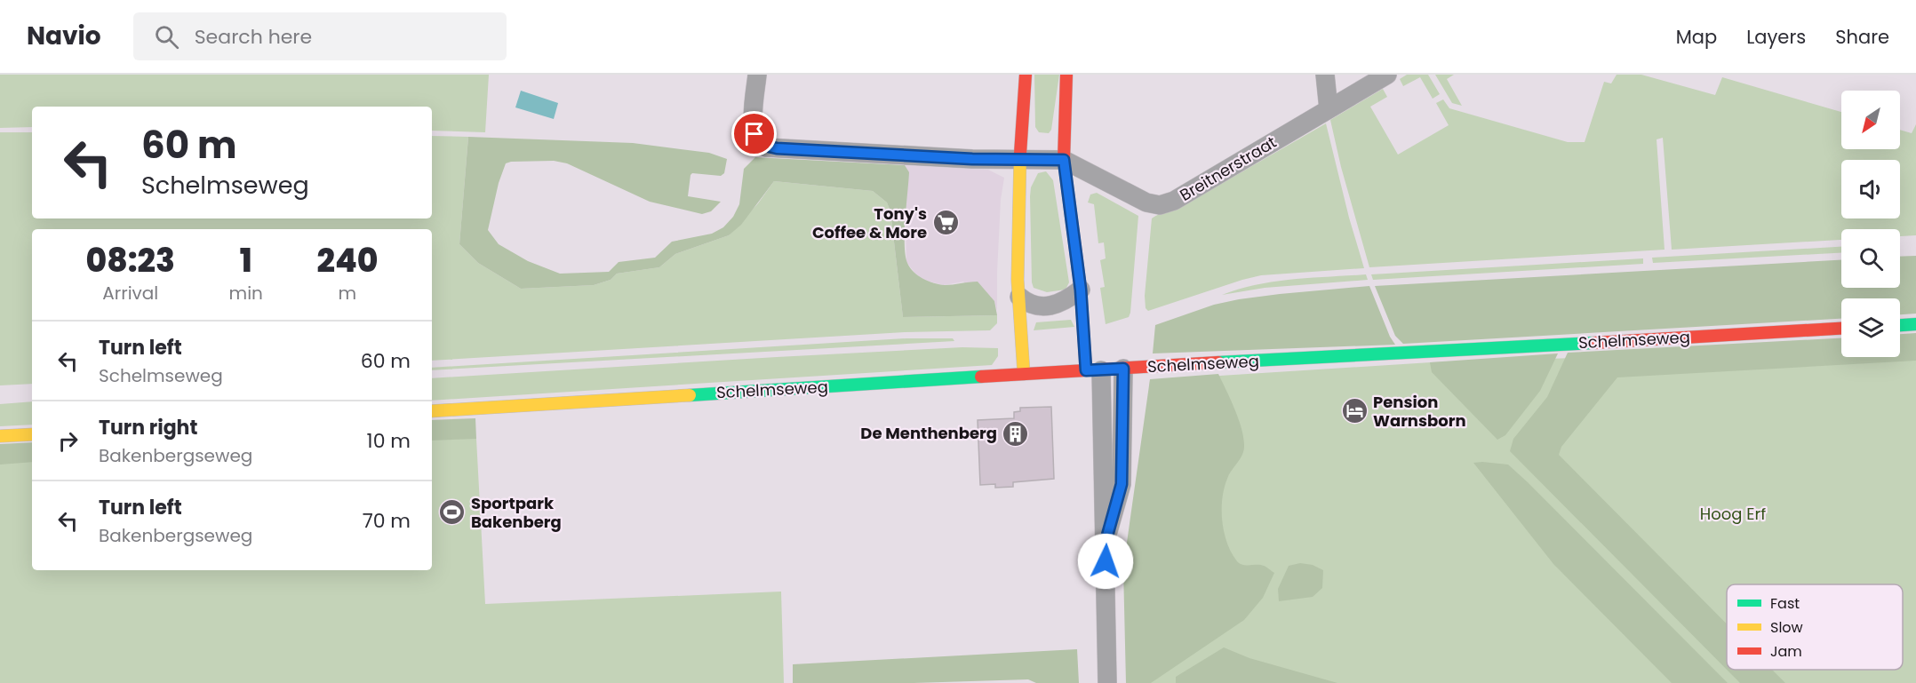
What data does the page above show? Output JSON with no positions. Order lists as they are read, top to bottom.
{
  "streets": {
    "main road": ["Schelmseweg"],
    "street": ["Breitnerstraat"]
  },
  "parks": ["Hoog Erf"],
  "places": {
    "supermarket": ["Tony's Coffee & More"],
    "hotel": ["Pension Warnsborn"],
    "building": ["De Menthenberg"],
    "sports": ["Sportpark Bakenberg"]
  },
  "legend": ["Fast", "Slow", "Jam"],
  "north": "bottom left",
  "page": {
    "header": "Navio",
    "search": "Search here",
    "nav": ["Map", "Layers", "Share"],
    "turn": ["60 m", "Schelmseweg"],
    "eta": [
      "08:23",
      "Arrival",
      "1",
      "min",
      "240",
      "m"
    ],
    "list": [
      {
        "name": "Turn left",
        "note": "Schelmseweg",
        "value": "60 m"
      },
      {
        "name": "Turn right",
        "note": "Bakenbergseweg",
        "value": "10 m"
      },
      {
        "name": "Turn left",
        "note": "Bakenbergseweg",
        "value": "70 m"
      }
    ]
  }
}
